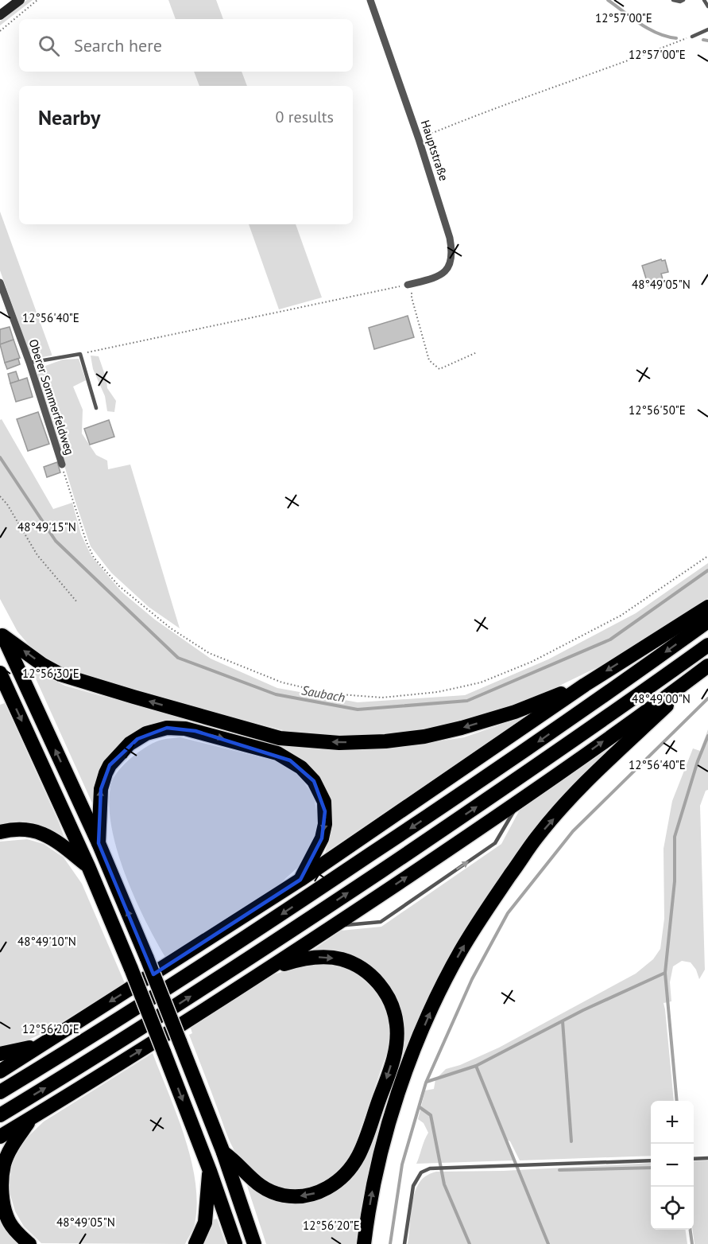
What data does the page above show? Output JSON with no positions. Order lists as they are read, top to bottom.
{
  "streets": {
    "street": ["Hauptstraße", "Oberer Sommerfeldweg"]
  },
  "water": ["Saubach"],
  "page": {
    "search": "Search here",
    "heading": ["Nearby", "0 results"],
    "map_buttons": ["+", "−"]
  },
  "coordinates": [
    "12°57'00\"E",
    "48°49'05\"N",
    "12°56'40\"E",
    "12°56'50\"E",
    "48°49'15\"N",
    "12°56'30\"E",
    "48°49'00\"N",
    "48°49'10\"N",
    "12°56'20\"E"
  ]
}
